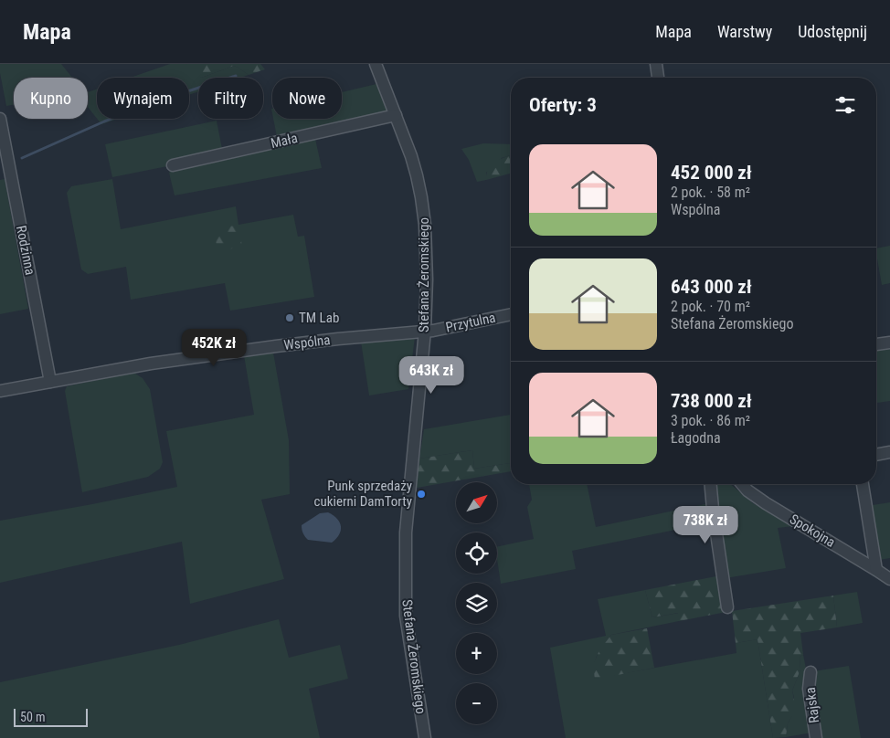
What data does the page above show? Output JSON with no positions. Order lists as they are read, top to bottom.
{
  "streets": {
    "street": [
      "Mała",
      "Rodzinna",
      "Stefana Żeromskiego",
      "Przytulna",
      "Wspólna",
      "Spokojna",
      "Rajska"
    ]
  },
  "crossings": [
    ["Mała", "Stefana Żeromskiego"],
    ["Rodzinna", "Wspólna"],
    ["Stefana Żeromskiego", "Przytulna"],
    ["Stefana Żeromskiego", "Wspólna"],
    ["Przytulna", "Wspólna"]
  ],
  "places": ["TM Lab", "Punk sprzedaży cukierni DamTorty"],
  "scale_bar": "50 m",
  "north": "top right",
  "page": {
    "header": "Mapa",
    "nav": ["Mapa", "Warstwy", "Udostępnij"],
    "chip": [
      "Kupno",
      "Wynajem",
      "Filtry",
      "Nowe"
    ],
    "heading": "Oferty: 3",
    "list": [
      {
        "name": "452 000 zł",
        "note": "2 pok. · 58 m² · Wspólna"
      },
      {
        "name": "643 000 zł",
        "note": "2 pok. · 70 m² · Stefana Żeromskiego"
      },
      {
        "name": "738 000 zł",
        "note": "3 pok. · 86 m² · Łagodna"
      }
    ],
    "price": ["452K zł", "643K zł", "738K zł"],
    "map_buttons": ["+", "−"],
    "scale": "50 m"
  }
}
